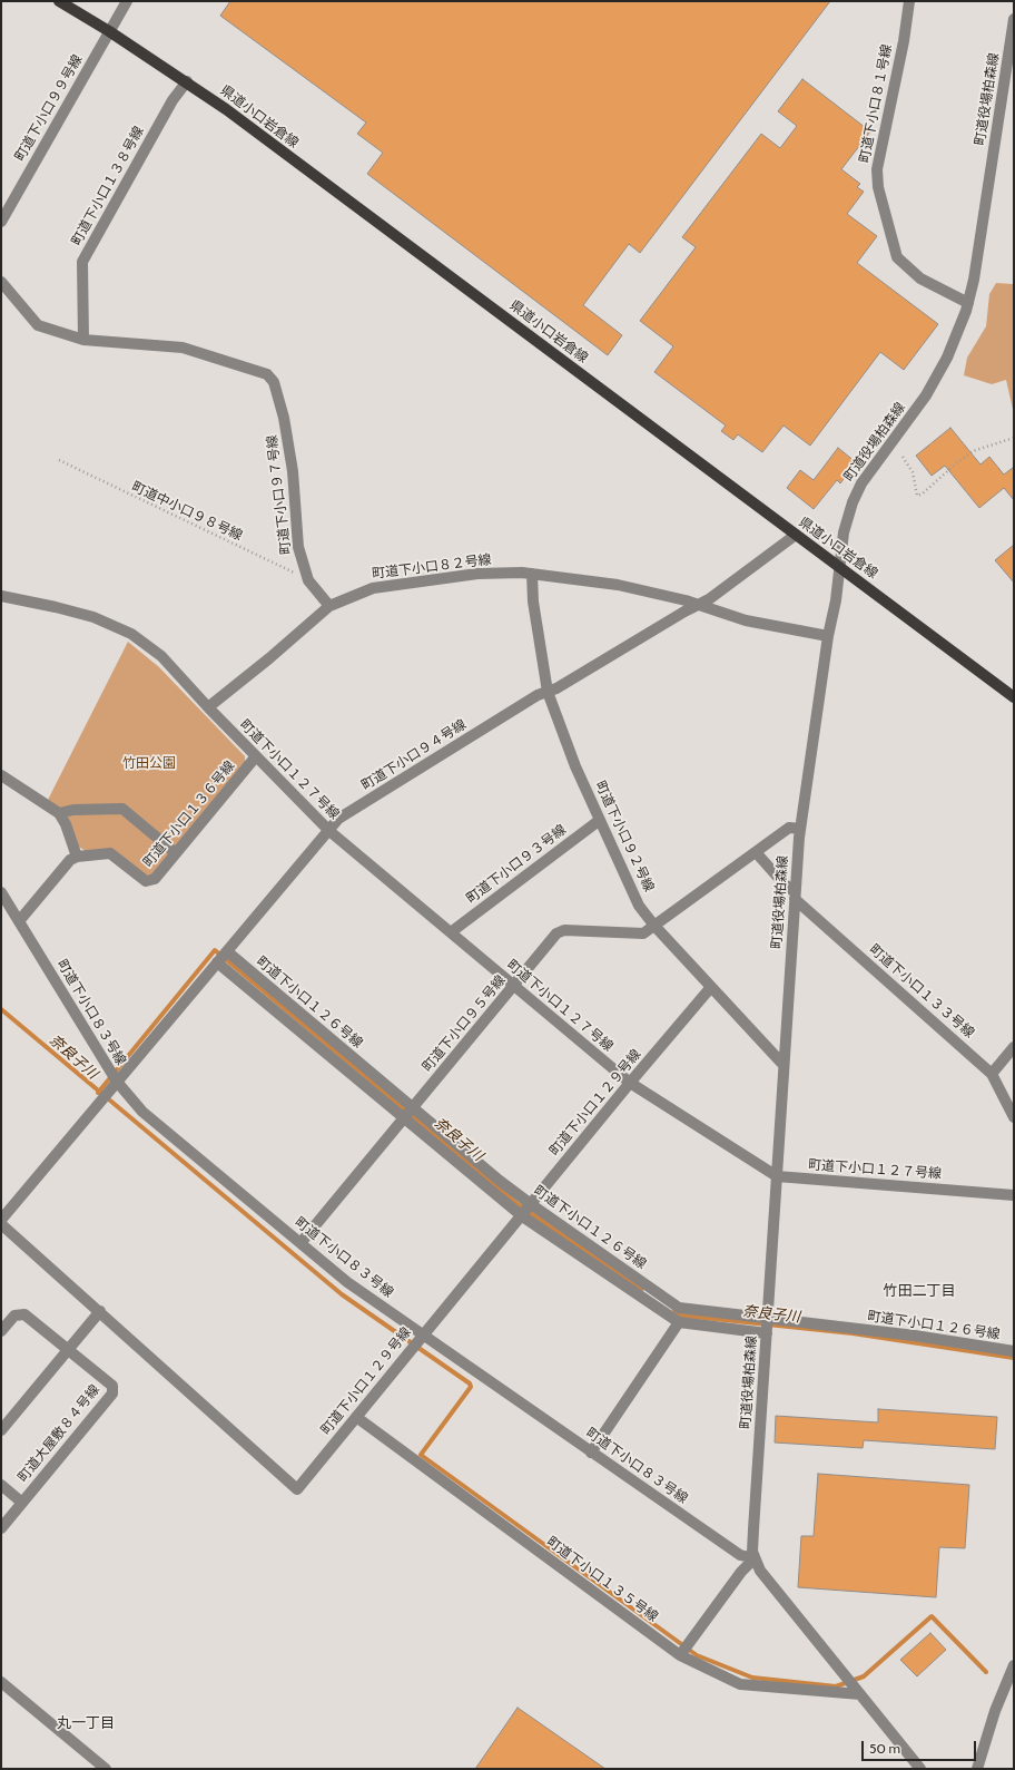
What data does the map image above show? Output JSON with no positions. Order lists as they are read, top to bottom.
{
  "streets": {
    "main road": ["県道小口岩倉線"],
    "street": [
      "町道役場柏森線",
      "町道下小口８１号線",
      "町道下小口９９号線",
      "町道下小口１３８号線",
      "町道下小口９７号線",
      "町道下小口８２号線",
      "町道下小口９４号線",
      "町道下小口１２７号線",
      "町道下小口１３６号線",
      "町道下小口９２号線",
      "町道下小口９３号線",
      "町道下小口１３３号線",
      "町道下小口１２６号線",
      "町道下小口８３号線",
      "町道下小口９５号線",
      "町道下小口１２９号線",
      "町道大屋敷８４号線",
      "町道下小口１３５号線"
    ],
    "path": ["町道中小口９８号線"]
  },
  "crossings": [
    ["町道役場柏森線", "町道下小口８１号線"],
    ["町道役場柏森線", "県道小口岩倉線"],
    ["町道役場柏森線", "町道下小口８２号線"],
    ["町道役場柏森線", "町道下小口１２７号線"],
    ["町道役場柏森線", "町道下小口９２号線"],
    ["町道役場柏森線", "町道下小口１３３号線"],
    ["町道役場柏森線", "町道下小口１２６号線"],
    ["町道役場柏森線", "町道下小口８３号線"],
    ["町道役場柏森線", "町道下小口９５号線"],
    ["町道役場柏森線", "町道下小口１３５号線"],
    ["町道下小口９９号線", "県道小口岩倉線"],
    ["県道小口岩倉線", "町道下小口１３８号線"],
    ["県道小口岩倉線", "町道下小口９４号線"],
    ["町道下小口１３８号線", "町道下小口９７号線"],
    ["町道下小口９７号線", "町道中小口９８号線"],
    ["町道下小口９７号線", "町道下小口８２号線"],
    ["町道下小口８２号線", "町道下小口９４号線"],
    ["町道下小口８２号線", "町道下小口１２７号線"],
    ["町道下小口８２号線", "町道下小口９２号線"],
    ["町道下小口９４号線", "町道下小口１２７号線"],
    ["町道下小口９４号線", "町道下小口９２号線"],
    ["町道下小口９４号線", "町道下小口１２６号線"],
    ["町道下小口９４号線", "町道下小口８３号線"],
    ["町道下小口１２７号線", "町道下小口１３６号線"],
    ["町道下小口１２７号線", "町道下小口９３号線"],
    ["町道下小口１２７号線", "町道下小口９５号線"],
    ["町道下小口１２７号線", "町道下小口１２９号線"],
    ["町道下小口９２号線", "町道下小口９３号線"],
    ["町道下小口９２号線", "町道下小口９５号線"],
    ["町道下小口９２号線", "町道下小口１２９号線"],
    ["町道下小口１３３号線", "町道下小口９５号線"],
    ["町道下小口１２６号線", "町道下小口９５号線"],
    ["町道下小口１２６号線", "町道下小口１２９号線"],
    ["町道下小口８３号線", "町道下小口９５号線"],
    ["町道下小口８３号線", "町道下小口１２９号線"],
    ["町道下小口１２９号線", "町道下小口１３５号線"]
  ],
  "districts": ["竹田二丁目", "丸一丁目"],
  "water": ["奈良子川"],
  "parks": ["竹田公園"],
  "scale_bar": "50 m"
}
